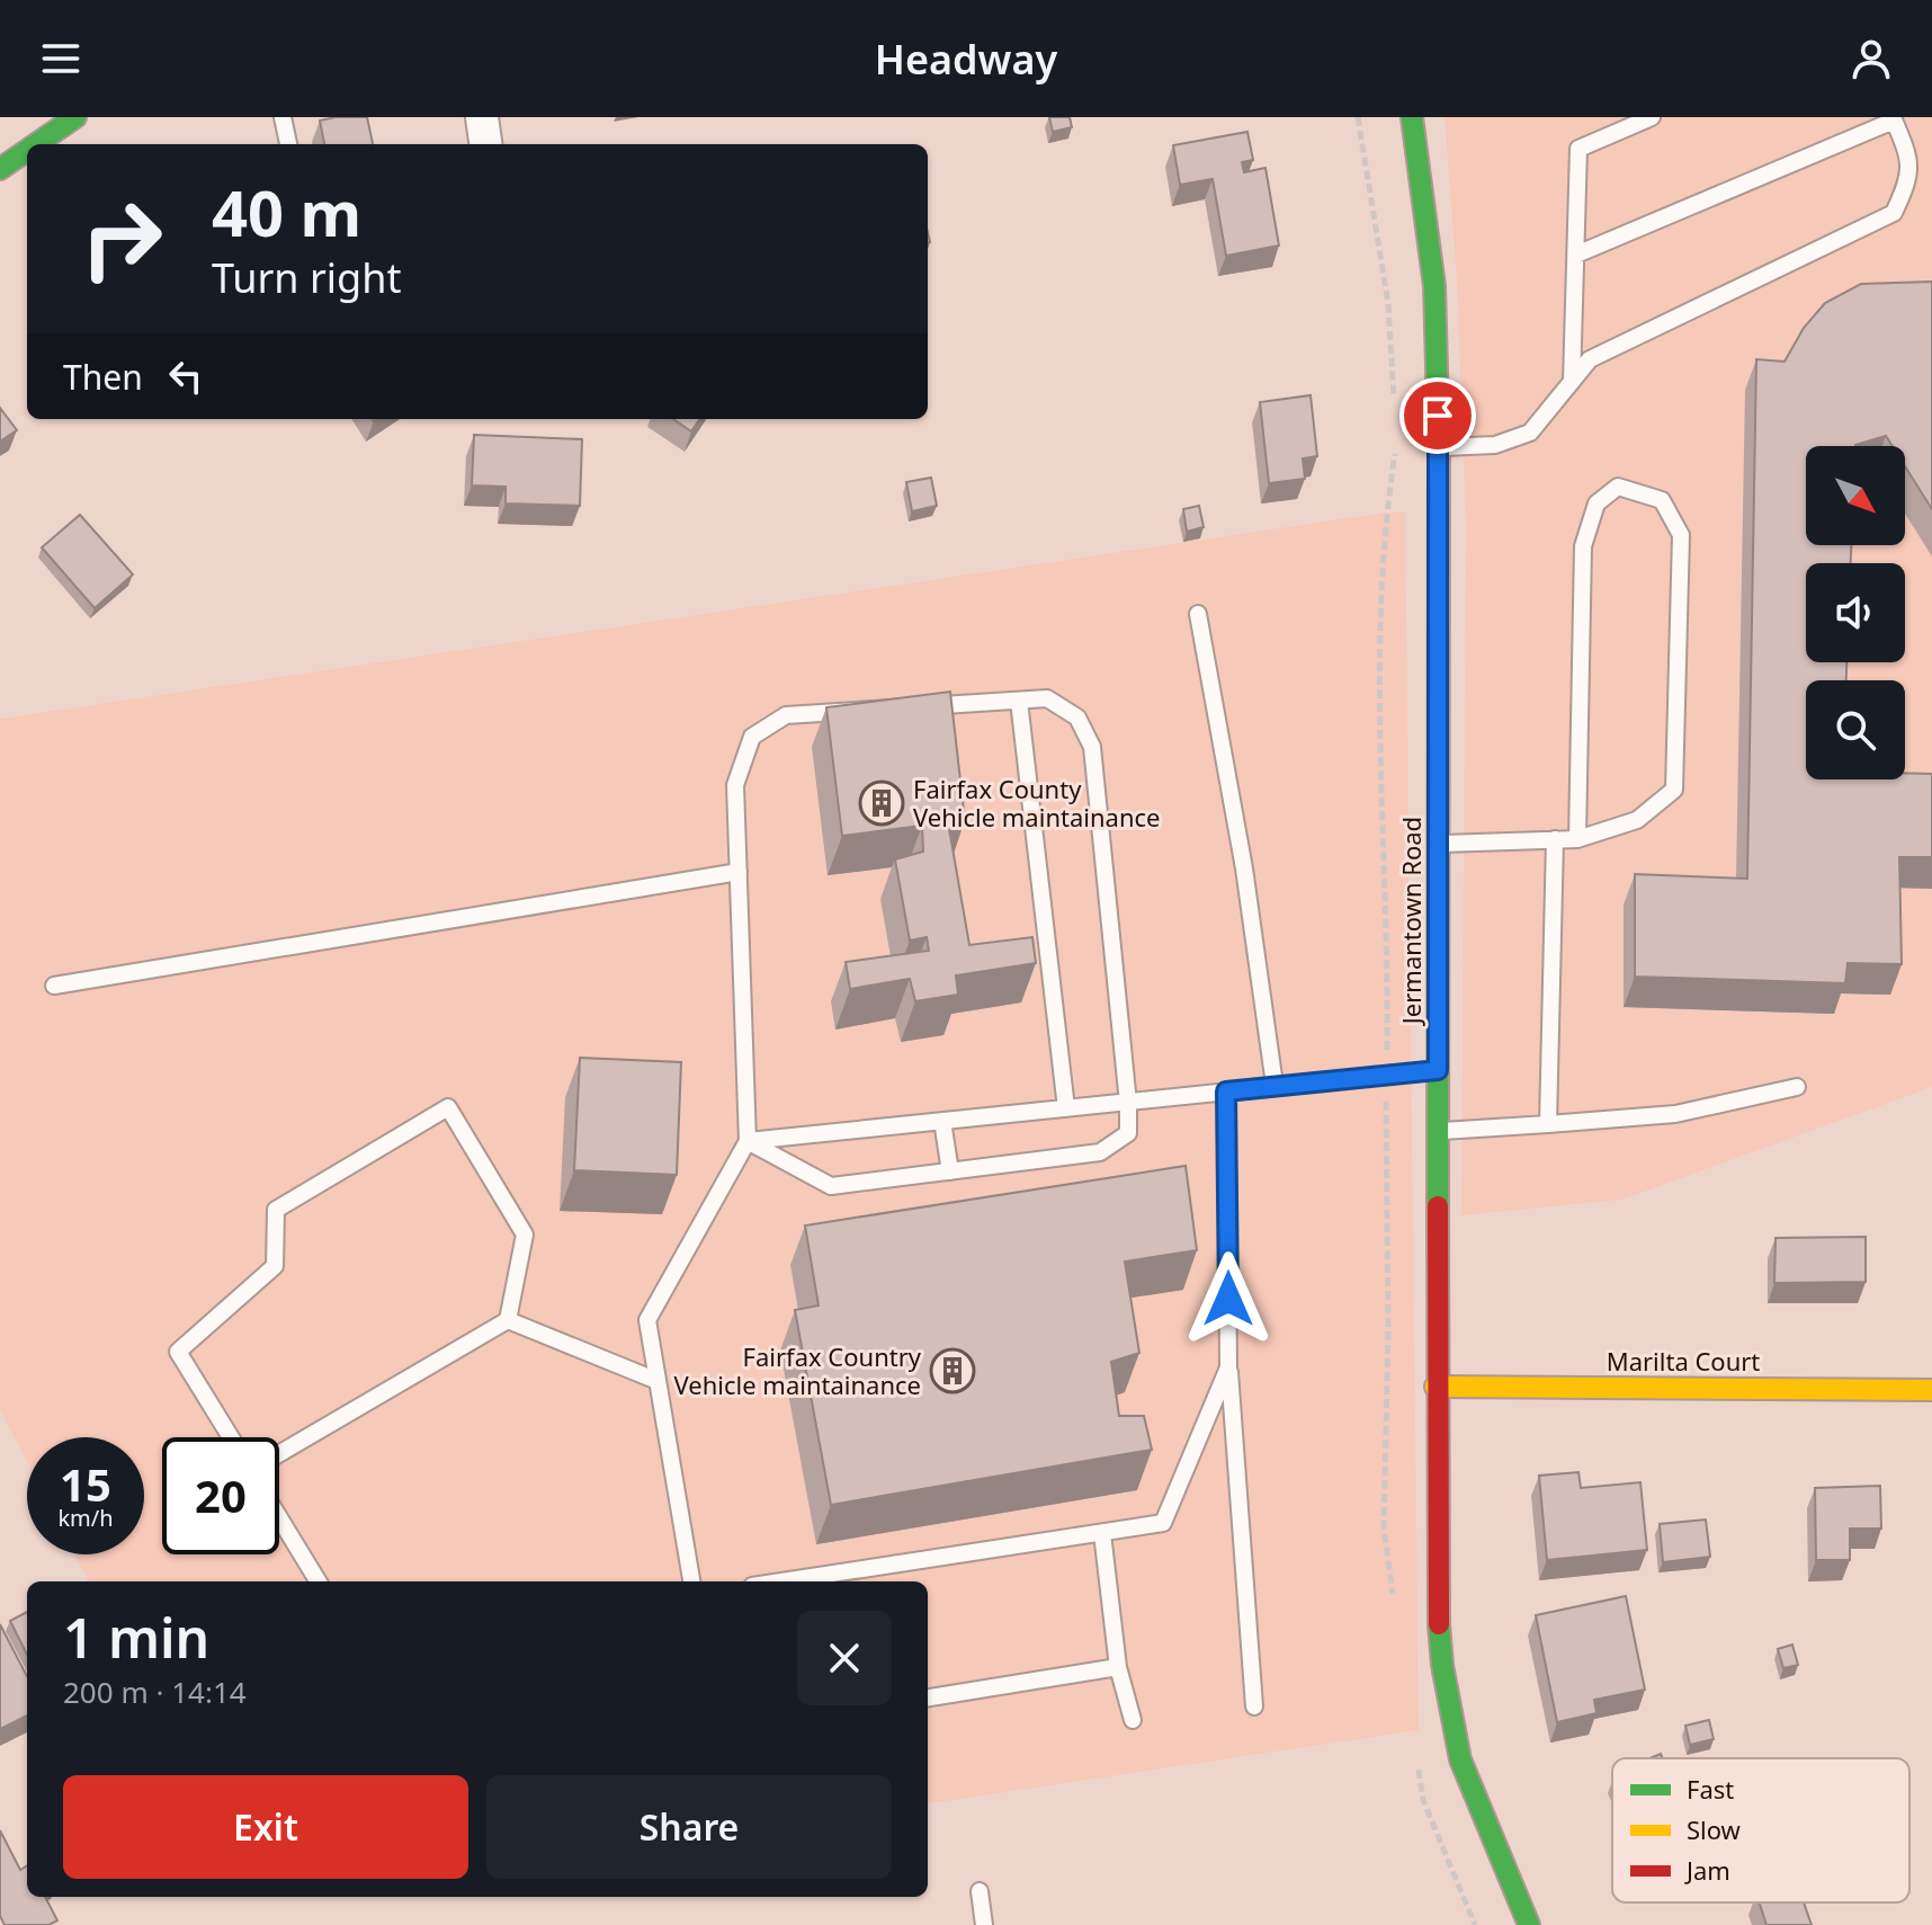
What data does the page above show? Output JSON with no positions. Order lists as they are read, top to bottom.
{
  "streets": {
    "main road": ["Jermantown Road", "Marilta Court"]
  },
  "crossings": [
    ["Jermantown Road", "Marilta Court"]
  ],
  "places": {
    "building": ["Fairfax County Vehicle maintainance", "Fairfax Country Vehicle maintainance"]
  },
  "legend": ["Fast", "Slow", "Jam"],
  "north": "bottom right",
  "page": {
    "header": "Headway",
    "turn": ["40 m", "Turn right"],
    "then": "Then",
    "speed": "15 km/h",
    "limit": "20",
    "heading": ["1 min", "200 m · 14:14"],
    "buttons": ["Exit", "Share"]
  }
}
